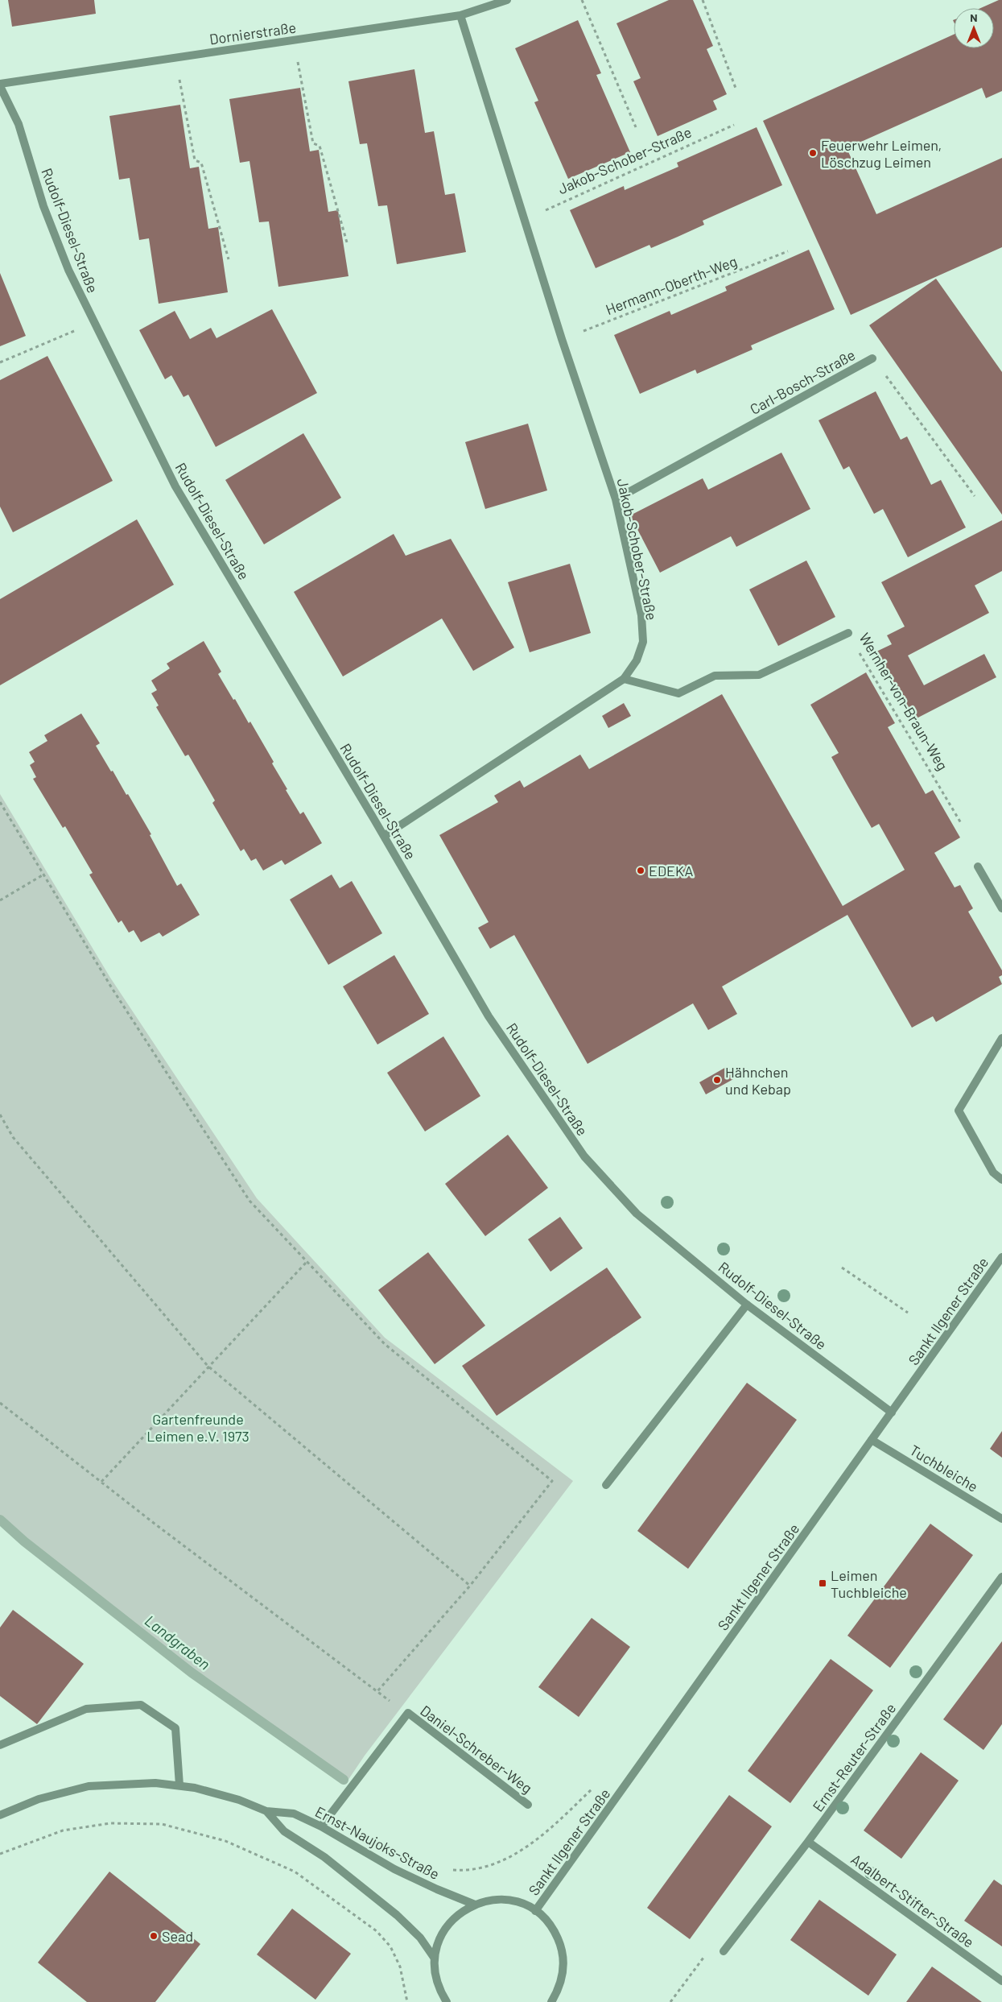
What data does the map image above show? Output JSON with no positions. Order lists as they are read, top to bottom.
{
  "streets": {
    "street": [
      "Dornierstraße",
      "Jakob-Schober-Straße",
      "Rudolf-Diesel-Straße",
      "Carl-Bosch-Straße",
      "Wernher-von-Braun-Weg",
      "Sankt Ilgener Straße",
      "Tuchbleiche",
      "Daniel-Schreber-Weg",
      "Ernst-Reuter-Straße",
      "Ernst-Naujoks-Straße",
      "Adalbert-Stifter-Straße"
    ],
    "path": ["Hermann-Oberth-Weg"]
  },
  "crossings": [
    ["Dornierstraße", "Jakob-Schober-Straße"],
    ["Dornierstraße", "Rudolf-Diesel-Straße"],
    ["Jakob-Schober-Straße", "Rudolf-Diesel-Straße"],
    ["Jakob-Schober-Straße", "Hermann-Oberth-Weg"],
    ["Jakob-Schober-Straße", "Carl-Bosch-Straße"],
    ["Jakob-Schober-Straße", "Wernher-von-Braun-Weg"],
    ["Rudolf-Diesel-Straße", "Sankt Ilgener Straße"],
    ["Sankt Ilgener Straße", "Tuchbleiche"],
    ["Sankt Ilgener Straße", "Ernst-Naujoks-Straße"],
    ["Daniel-Schreber-Weg", "Ernst-Naujoks-Straße"],
    ["Ernst-Reuter-Straße", "Adalbert-Stifter-Straße"]
  ],
  "water": ["Landgraben"],
  "parks": ["Gartenfreunde Leimen e.V. 1973"],
  "places": {
    "other": [
      "Feuerwehr Leimen, Löschzug Leimen",
      "EDEKA",
      "Hähnchen und Kebap",
      "Sead"
    ],
    "transit": ["Leimen Tuchbleiche"]
  },
  "north": "top"
}
